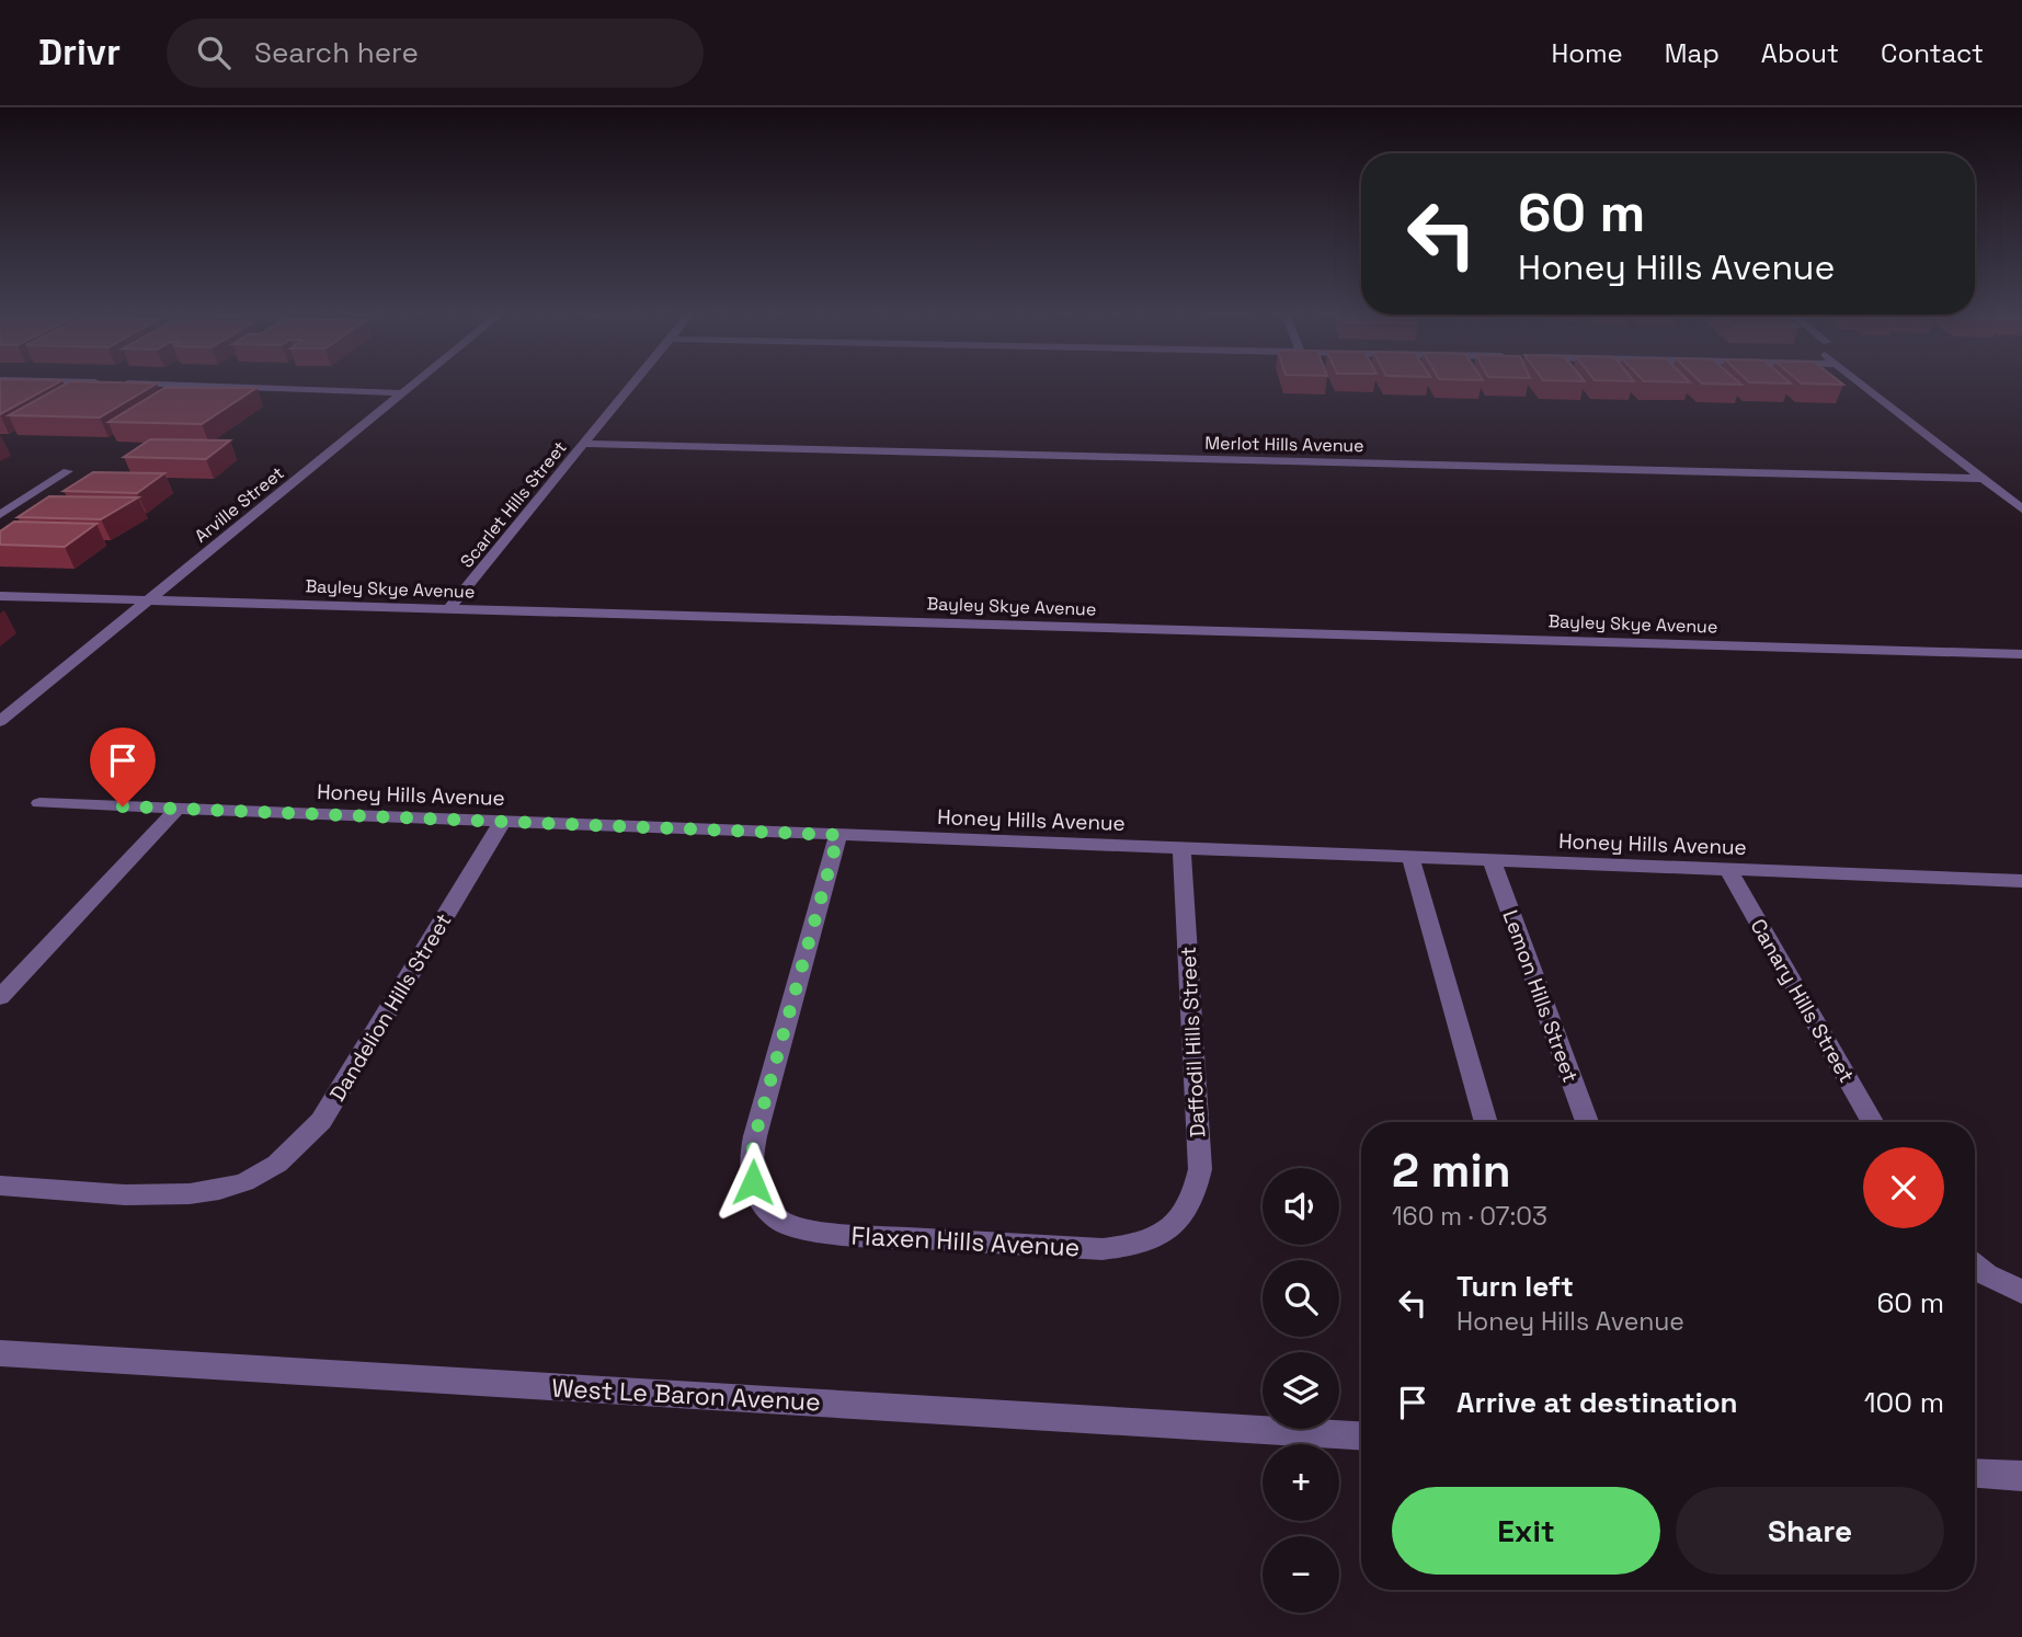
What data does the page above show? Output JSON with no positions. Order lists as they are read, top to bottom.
{
  "streets": {
    "street": [
      "Merlot Hills Avenue",
      "Arville Street",
      "Scarlet Hills Street",
      "Bayley Skye Avenue",
      "Honey Hills Avenue",
      "Lemon Hills Street",
      "Canary Hills Street",
      "Dandelion Hills Street",
      "Daffodil Hills Street",
      "Flaxen Hills Avenue",
      "West Le Baron Avenue"
    ]
  },
  "crossings": [
    ["Merlot Hills Avenue", "Scarlet Hills Street"],
    ["Arville Street", "Bayley Skye Avenue"],
    ["Scarlet Hills Street", "Bayley Skye Avenue"],
    ["Honey Hills Avenue", "Lemon Hills Street"],
    ["Honey Hills Avenue", "Canary Hills Street"],
    ["Honey Hills Avenue", "Dandelion Hills Street"],
    ["Honey Hills Avenue", "Daffodil Hills Street"],
    ["Honey Hills Avenue", "Flaxen Hills Avenue"],
    ["Daffodil Hills Street", "Flaxen Hills Avenue"]
  ],
  "page": {
    "header": "Drivr",
    "search": "Search here",
    "nav": [
      "Home",
      "Map",
      "About",
      "Contact"
    ],
    "turn": ["60 m", "Honey Hills Avenue"],
    "heading": ["2 min", "160 m · 07:03"],
    "map_buttons": ["+", "−"],
    "list": [
      {
        "name": "Turn left",
        "note": "Honey Hills Avenue",
        "value": "60 m"
      },
      {
        "name": "Arrive at destination",
        "value": "100 m"
      }
    ],
    "buttons": ["Exit", "Share"]
  }
}
